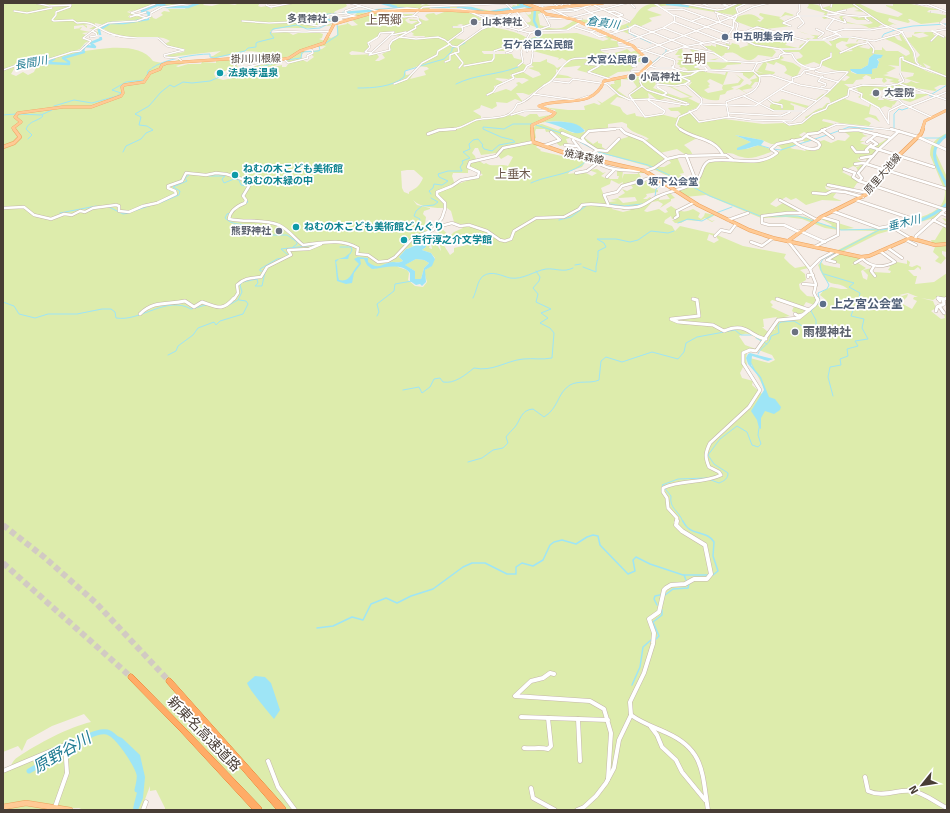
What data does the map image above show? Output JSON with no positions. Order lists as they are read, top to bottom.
{
  "streets": {
    "highway": ["新東名高速道路"],
    "main road": ["掛川川根線", "焼津森線", "原里大池線"]
  },
  "crossings": [
    ["焼津森線", "原里大池線"]
  ],
  "districts": ["上西郷", "五明", "上垂木"],
  "water": [
    "倉真川",
    "長間川",
    "垂木川",
    "原野谷川"
  ],
  "places": [
    "多貴神社",
    "山本神社",
    "石ケ谷区公民館",
    "中五明集会所",
    "大宮公民館",
    "法泉寺温泉",
    "小高神社",
    "大雲院",
    "ねむの木こども美術館 ねむの木緑の中",
    "坂下公会堂",
    "ねむの木こども美術館どんぐり",
    "熊野神社",
    "吉行淳之介文学館",
    "上之宮公会堂",
    "雨櫻神社"
  ],
  "north": "bottom left"
}
